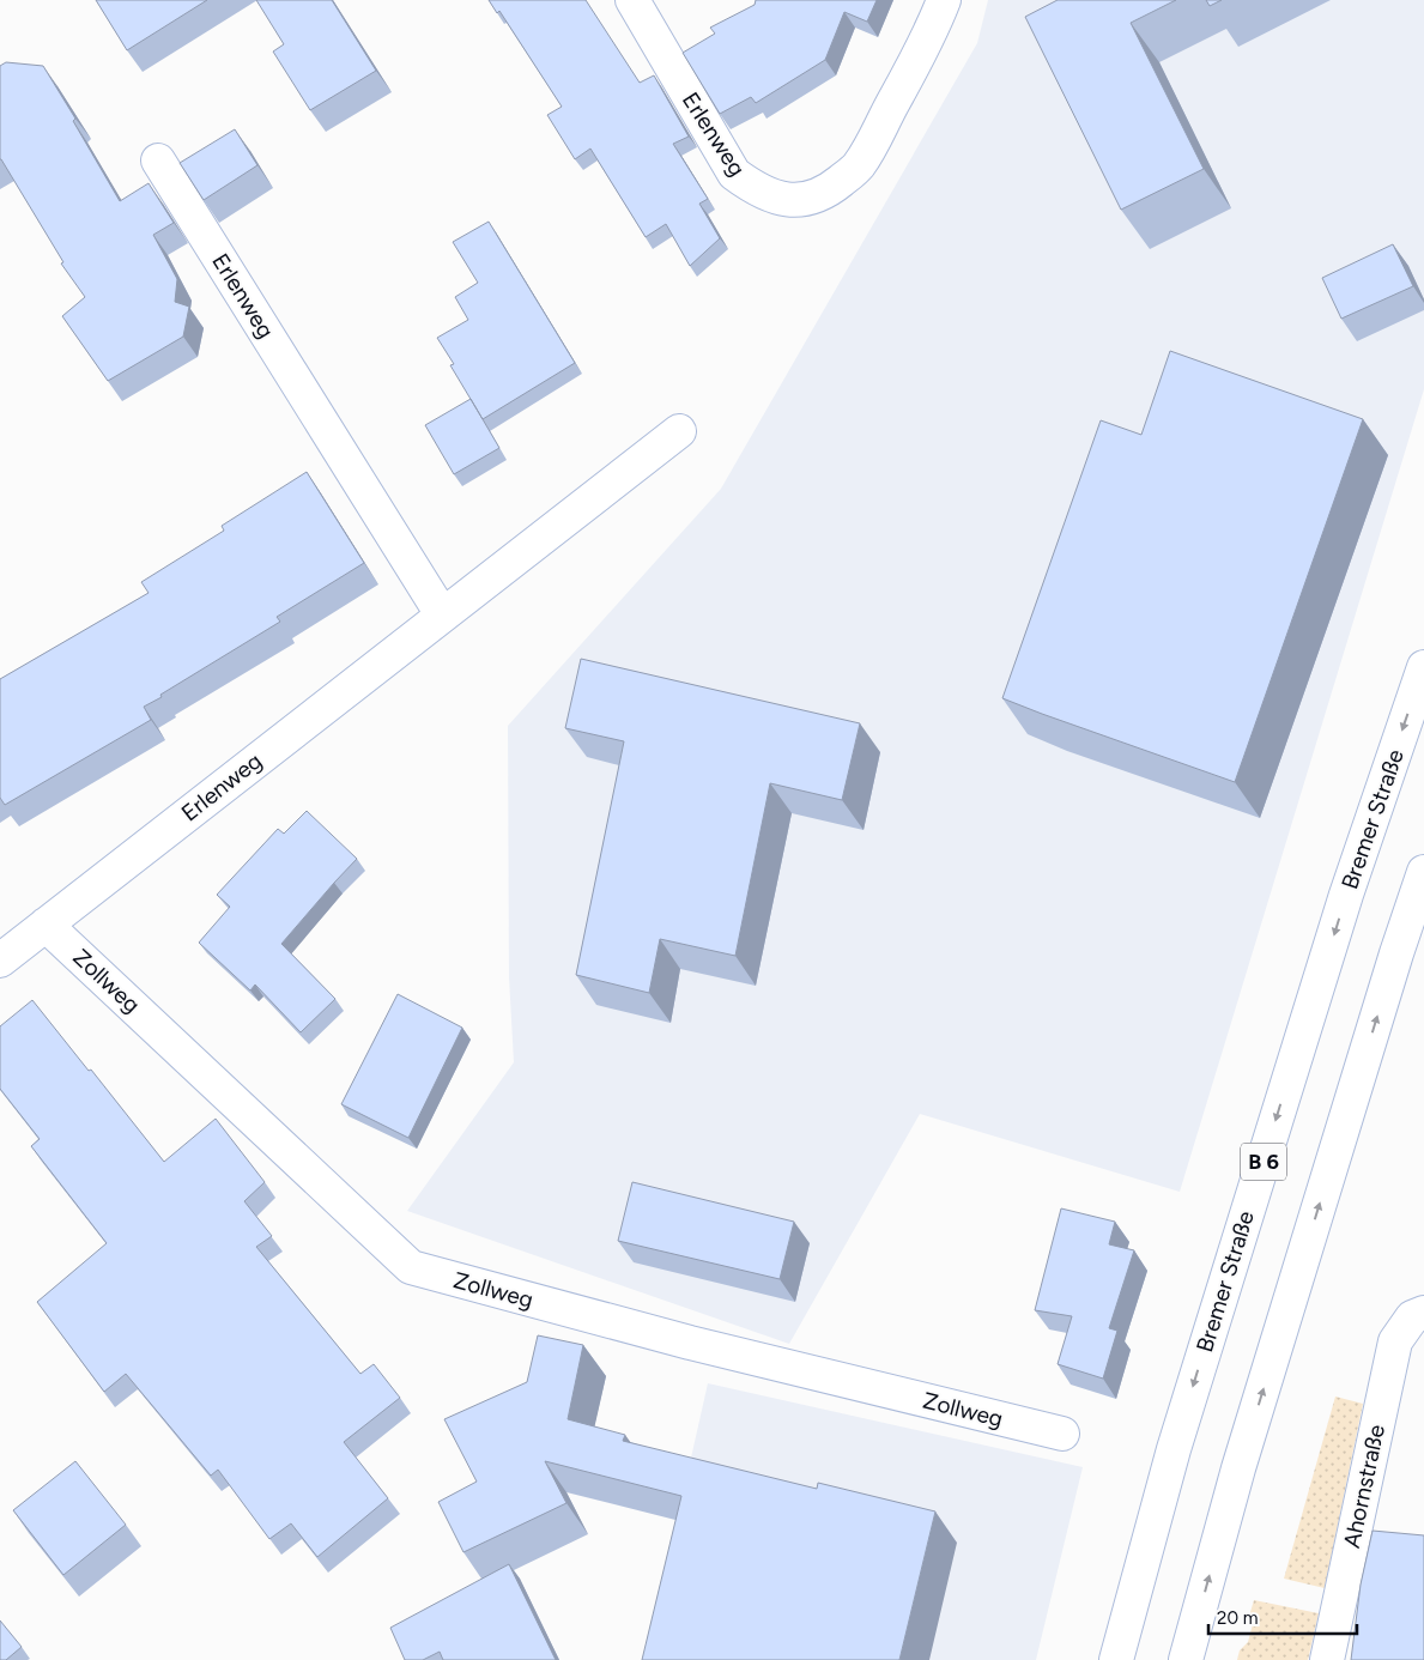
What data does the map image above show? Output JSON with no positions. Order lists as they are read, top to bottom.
{
  "streets": {
    "street": [
      "Erlenweg",
      "Bremer Straße",
      "Zollweg",
      "B 6",
      "Ahornstraße"
    ]
  },
  "crossings": [
    ["Erlenweg", "Zollweg"]
  ],
  "scale_bar": "20 m"
}
